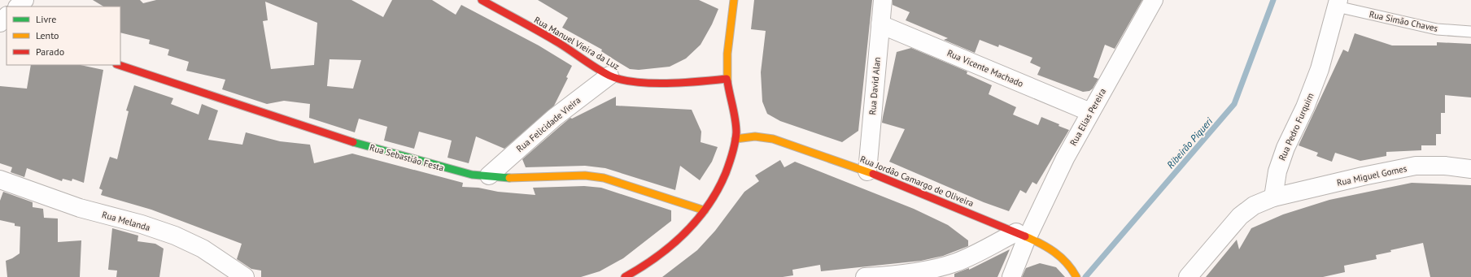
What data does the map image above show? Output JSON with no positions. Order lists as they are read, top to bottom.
{
  "streets": {
    "street": [
      "Rua Manuel Vieira da Luz",
      "Rua Vicente Machado",
      "Rua David Alan",
      "Rua Elias Pereira",
      "Rua Felicidade Vieira",
      "Rua Pedro Furquim",
      "Rua Sebastião Festa",
      "Rua Miguel Gomes",
      "Rua Jordão Camargo de Oliveira",
      "Rua Melanda"
    ],
    "lane": ["Rua Simão Chaves"]
  },
  "crossings": [
    ["Rua Simão Chaves", "Rua Pedro Furquim"],
    ["Rua Manuel Vieira da Luz", "Rua Felicidade Vieira"],
    ["Rua Vicente Machado", "Rua David Alan"],
    ["Rua Vicente Machado", "Rua Elias Pereira"],
    ["Rua David Alan", "Rua Jordão Camargo de Oliveira"],
    ["Rua Elias Pereira", "Rua Jordão Camargo de Oliveira"],
    ["Rua Felicidade Vieira", "Rua Sebastião Festa"],
    ["Rua Pedro Furquim", "Rua Miguel Gomes"]
  ],
  "water": ["Ribeirão Piqueri"],
  "legend": ["Livre", "Lento", "Parado"]
}
